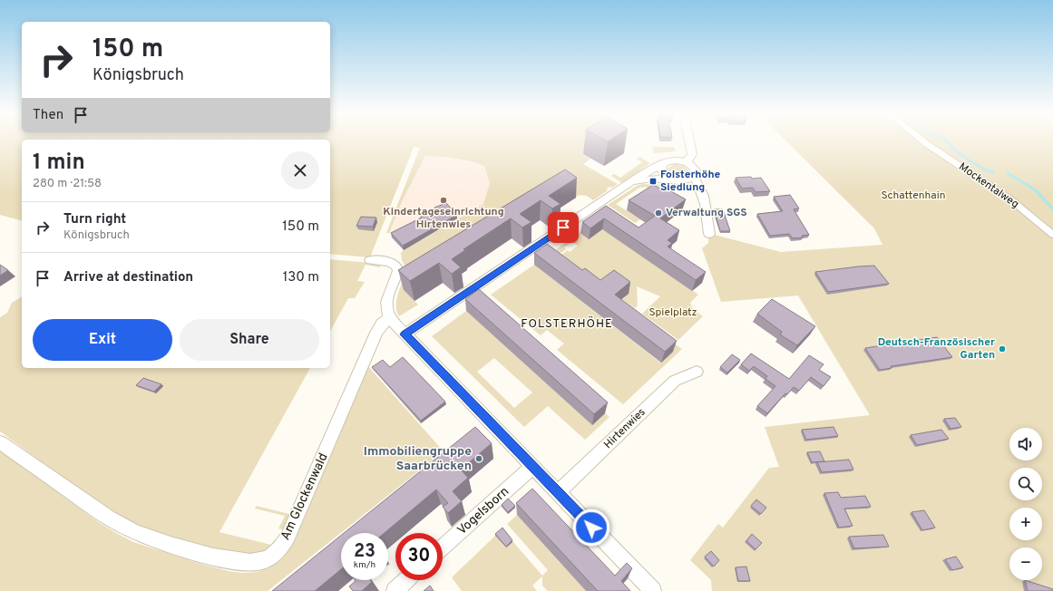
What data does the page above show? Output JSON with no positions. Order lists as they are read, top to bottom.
{
  "streets": {
    "street": [
      "Mockentalweg",
      "Hirtenwies",
      "Am Glockenwald",
      "Vogelsborn"
    ]
  },
  "districts": ["FOLSTERHÖHE"],
  "parks": ["Schattenhain", "Spielplatz"],
  "places": {
    "transit": ["Folsterhöhe Siedlung"],
    "other": [
      "Kindertageseinrichtung Hirtenwies",
      "Verwaltung SGS",
      "Deutsch-Französischer Garten",
      "Immobiliengruppe Saarbrücken"
    ]
  },
  "page": {
    "turn": ["150 m", "Königsbruch"],
    "then": "Then",
    "heading": ["1 min", "280 m · 21:58"],
    "list": [
      {
        "name": "Turn right",
        "note": "Königsbruch",
        "value": "150 m"
      },
      {
        "name": "Arrive at destination",
        "value": "130 m"
      }
    ],
    "buttons": ["Exit", "Share"],
    "map_buttons": ["+", "−"],
    "speed": "23 km/h",
    "limit": "30"
  }
}
